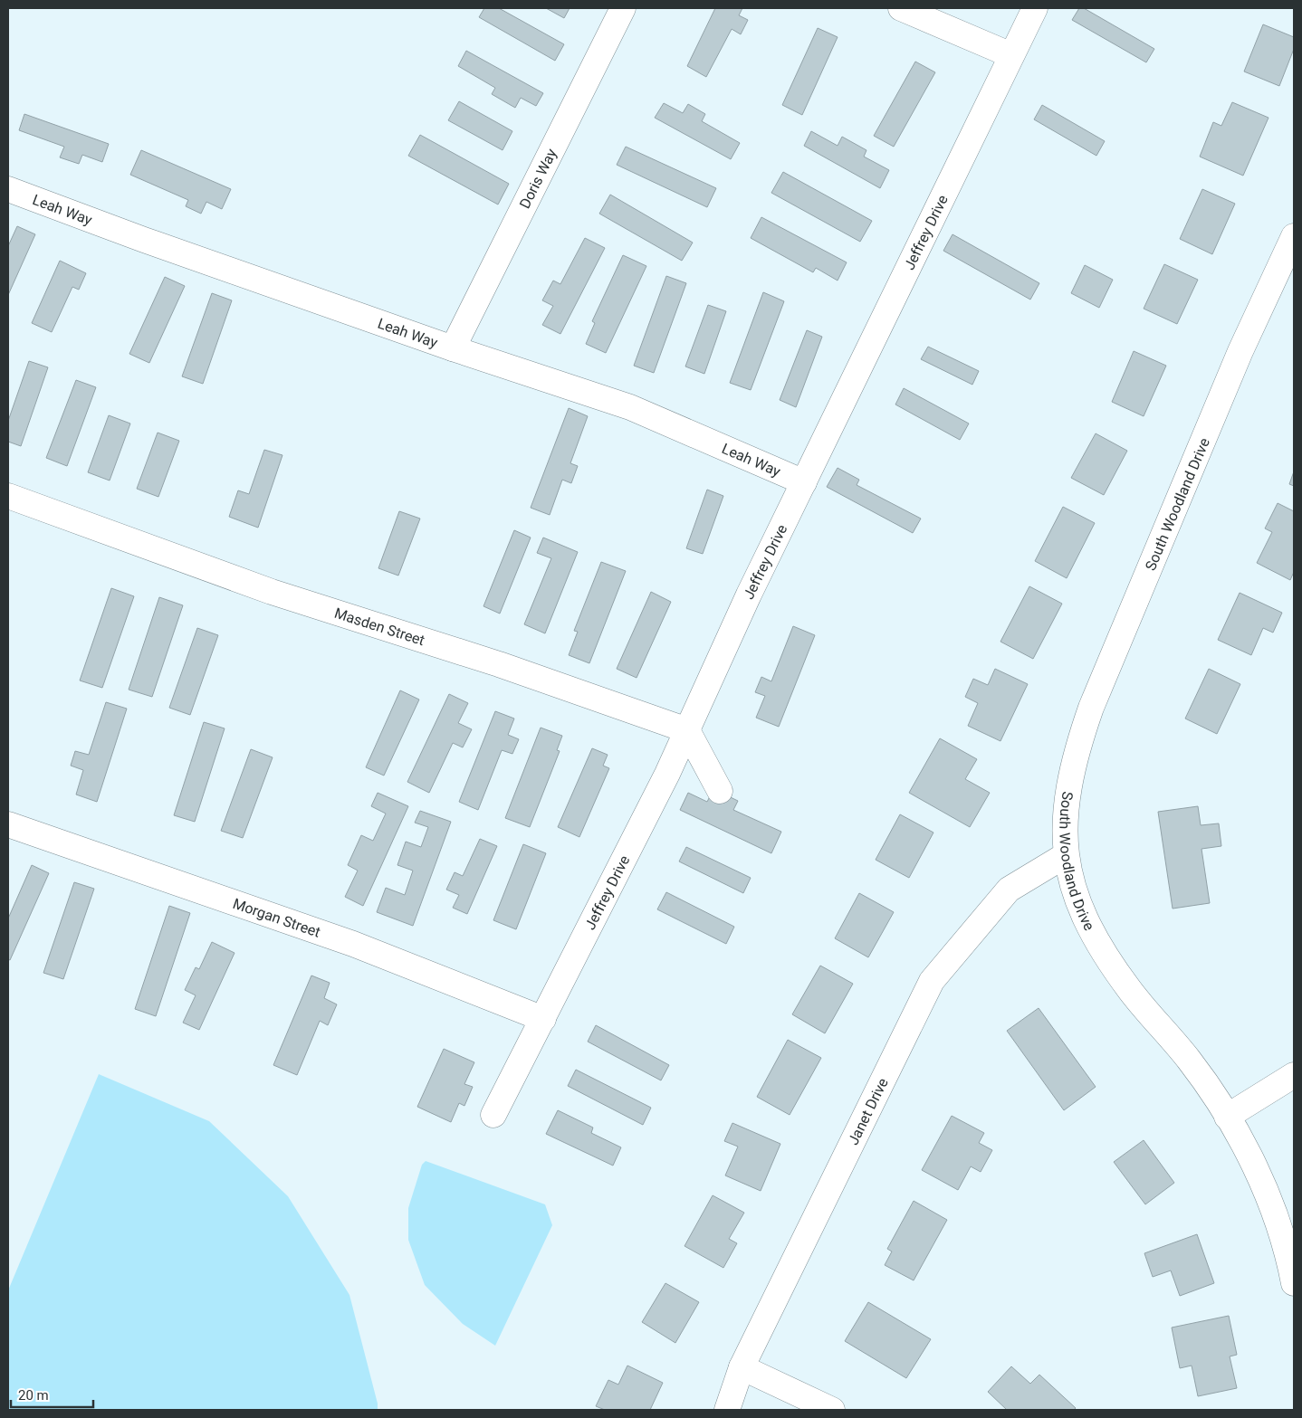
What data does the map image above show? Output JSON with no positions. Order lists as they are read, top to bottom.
{
  "streets": {
    "street": [
      "Doris Way",
      "Leah Way",
      "Jeffrey Drive",
      "South Woodland Drive",
      "Masden Street",
      "Morgan Street",
      "Janet Drive"
    ]
  },
  "crossings": [
    ["Doris Way", "Leah Way"],
    ["Leah Way", "Jeffrey Drive"],
    ["Jeffrey Drive", "Masden Street"],
    ["Jeffrey Drive", "Morgan Street"],
    ["South Woodland Drive", "Janet Drive"]
  ],
  "scale_bar": "20 m"
}
